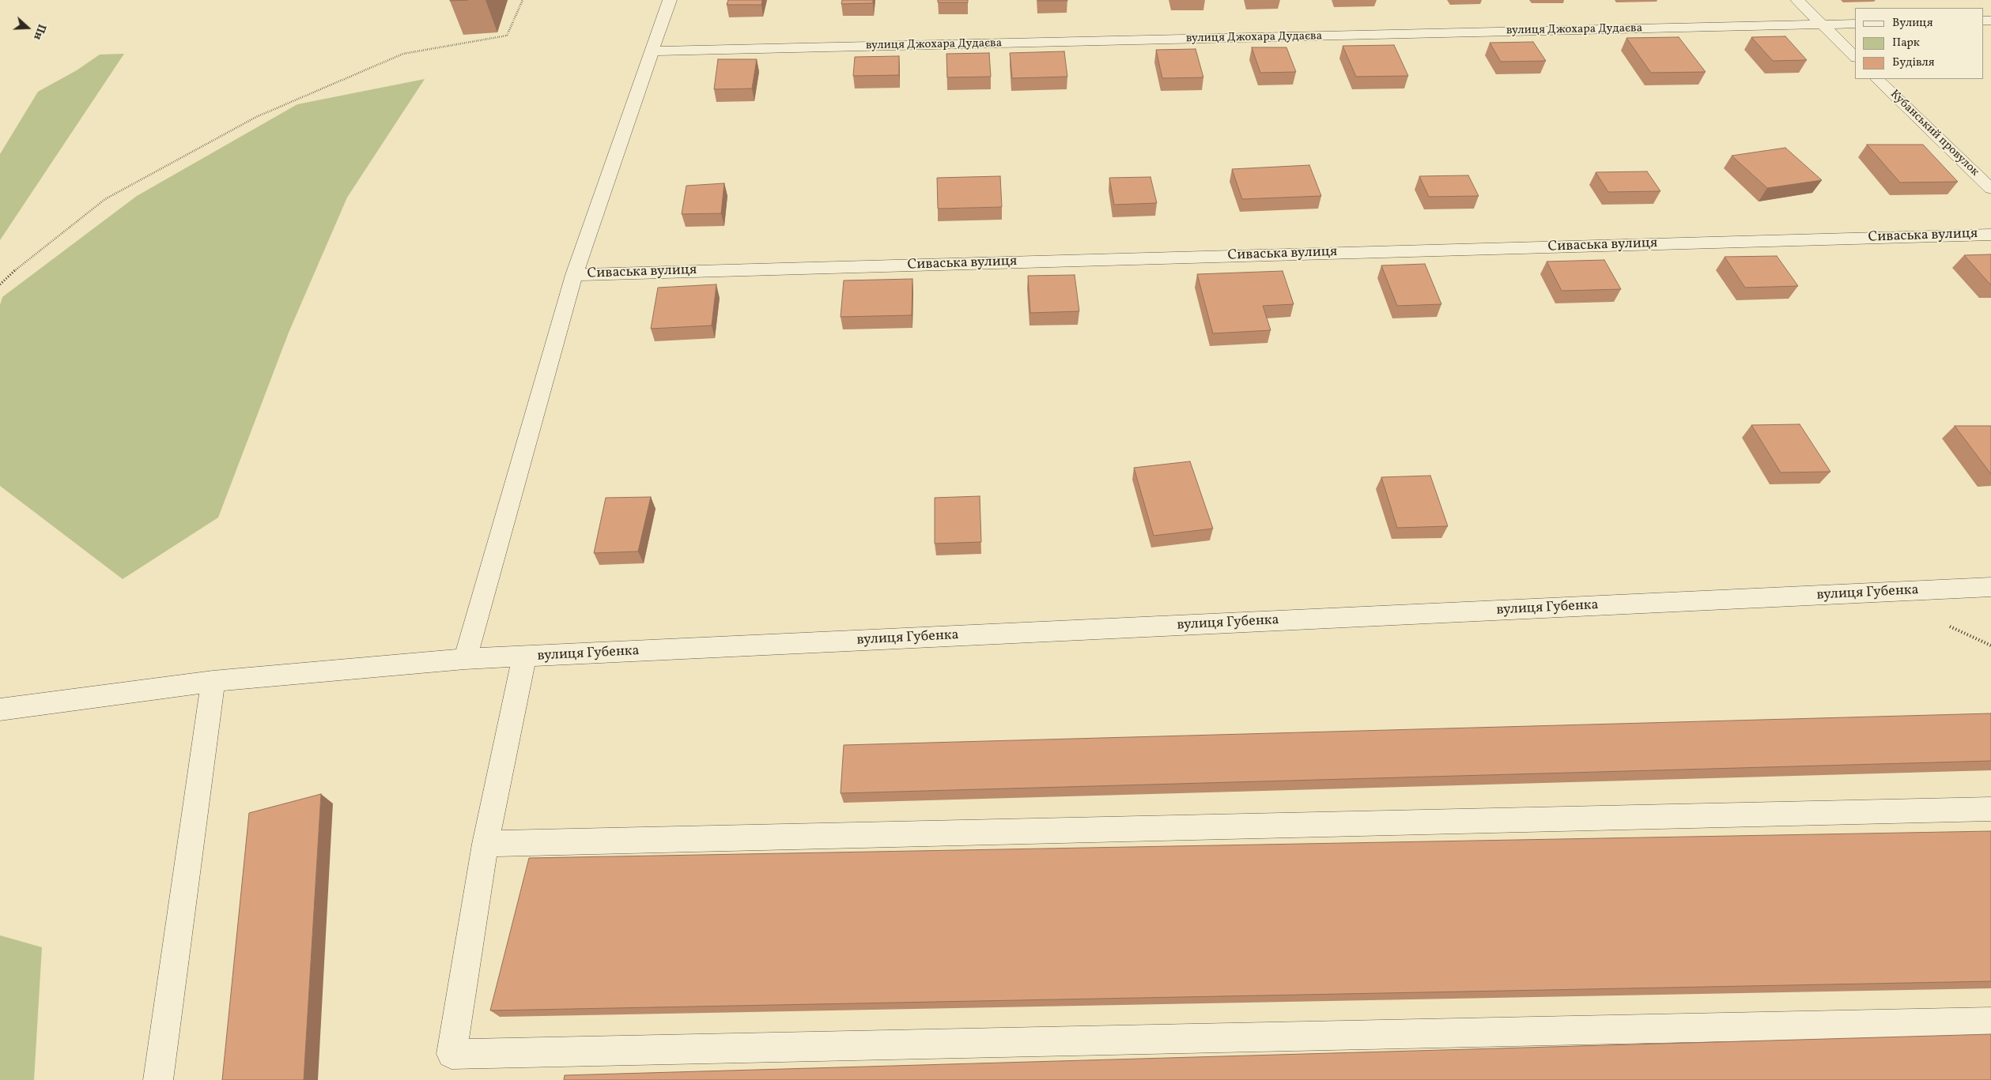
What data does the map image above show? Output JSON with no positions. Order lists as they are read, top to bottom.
{
  "streets": {
    "street": [
      "вулиця Джохара Дудаєва",
      "Кубанський провулок",
      "Сиваська вулиця",
      "вулиця Губенка"
    ]
  },
  "legend": ["Вулиця", "Парк", "Будівля"],
  "north": "right"
}
